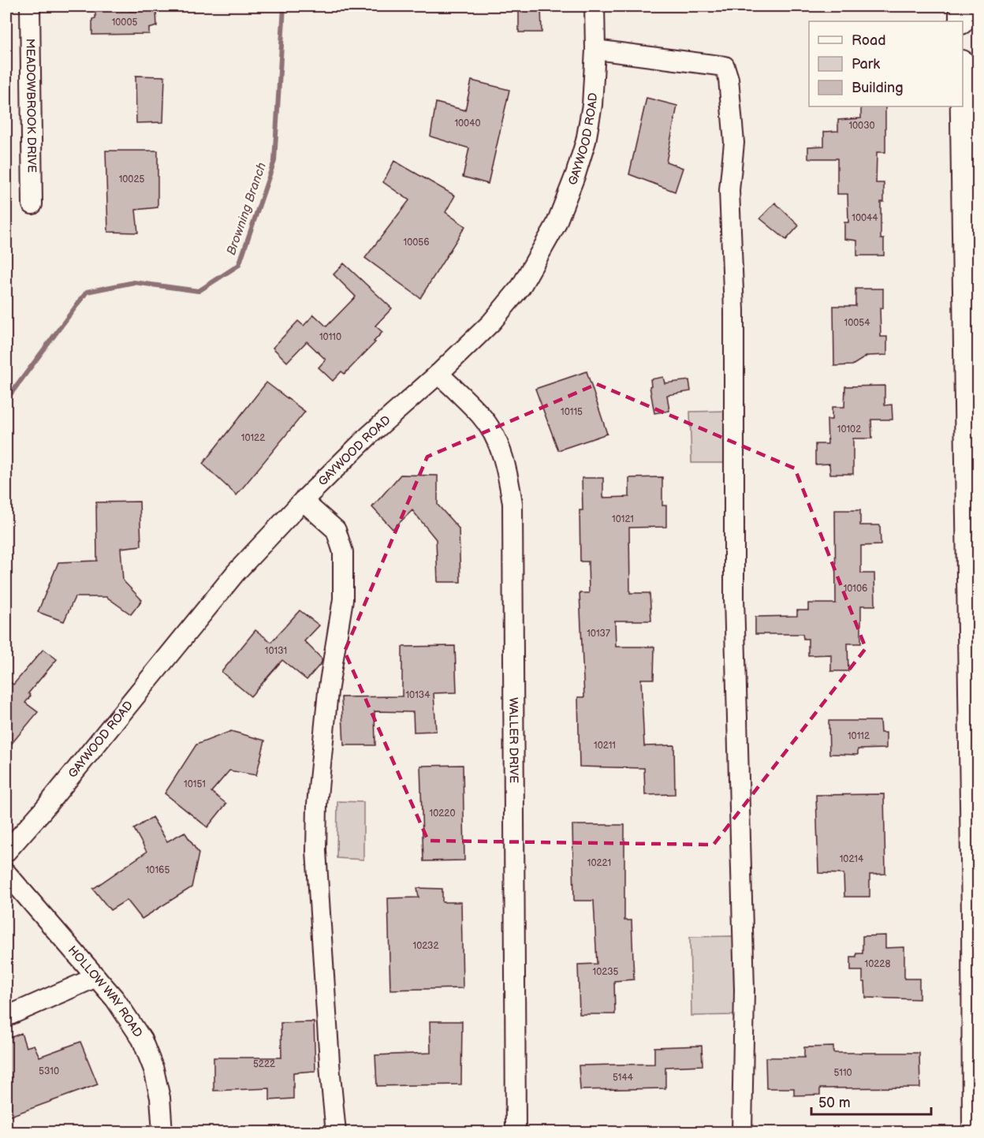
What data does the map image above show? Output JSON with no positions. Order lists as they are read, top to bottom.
{
  "streets": {
    "street": [
      "MEADOWBROOK DRIVE",
      "GAYWOOD ROAD",
      "WALLER DRIVE",
      "HOLLOW WAY ROAD"
    ]
  },
  "crossings": [
    ["GAYWOOD ROAD", "WALLER DRIVE"]
  ],
  "water": ["Browning Branch"],
  "house_numbers": [
    "10005",
    "10040",
    "10030",
    "10025",
    "10044",
    "10056",
    "10054",
    "10110",
    "10115",
    "10102",
    "10122",
    "10121",
    "10106",
    "10137",
    "10131",
    "10134",
    "10112",
    "10211",
    "10151",
    "10220",
    "10214",
    "10221",
    "10165",
    "10232",
    "10228",
    "10235",
    "5222",
    "5310",
    "5110",
    "5144"
  ],
  "legend": ["Road", "Park", "Building"],
  "scale_bar": "50 m"
}
